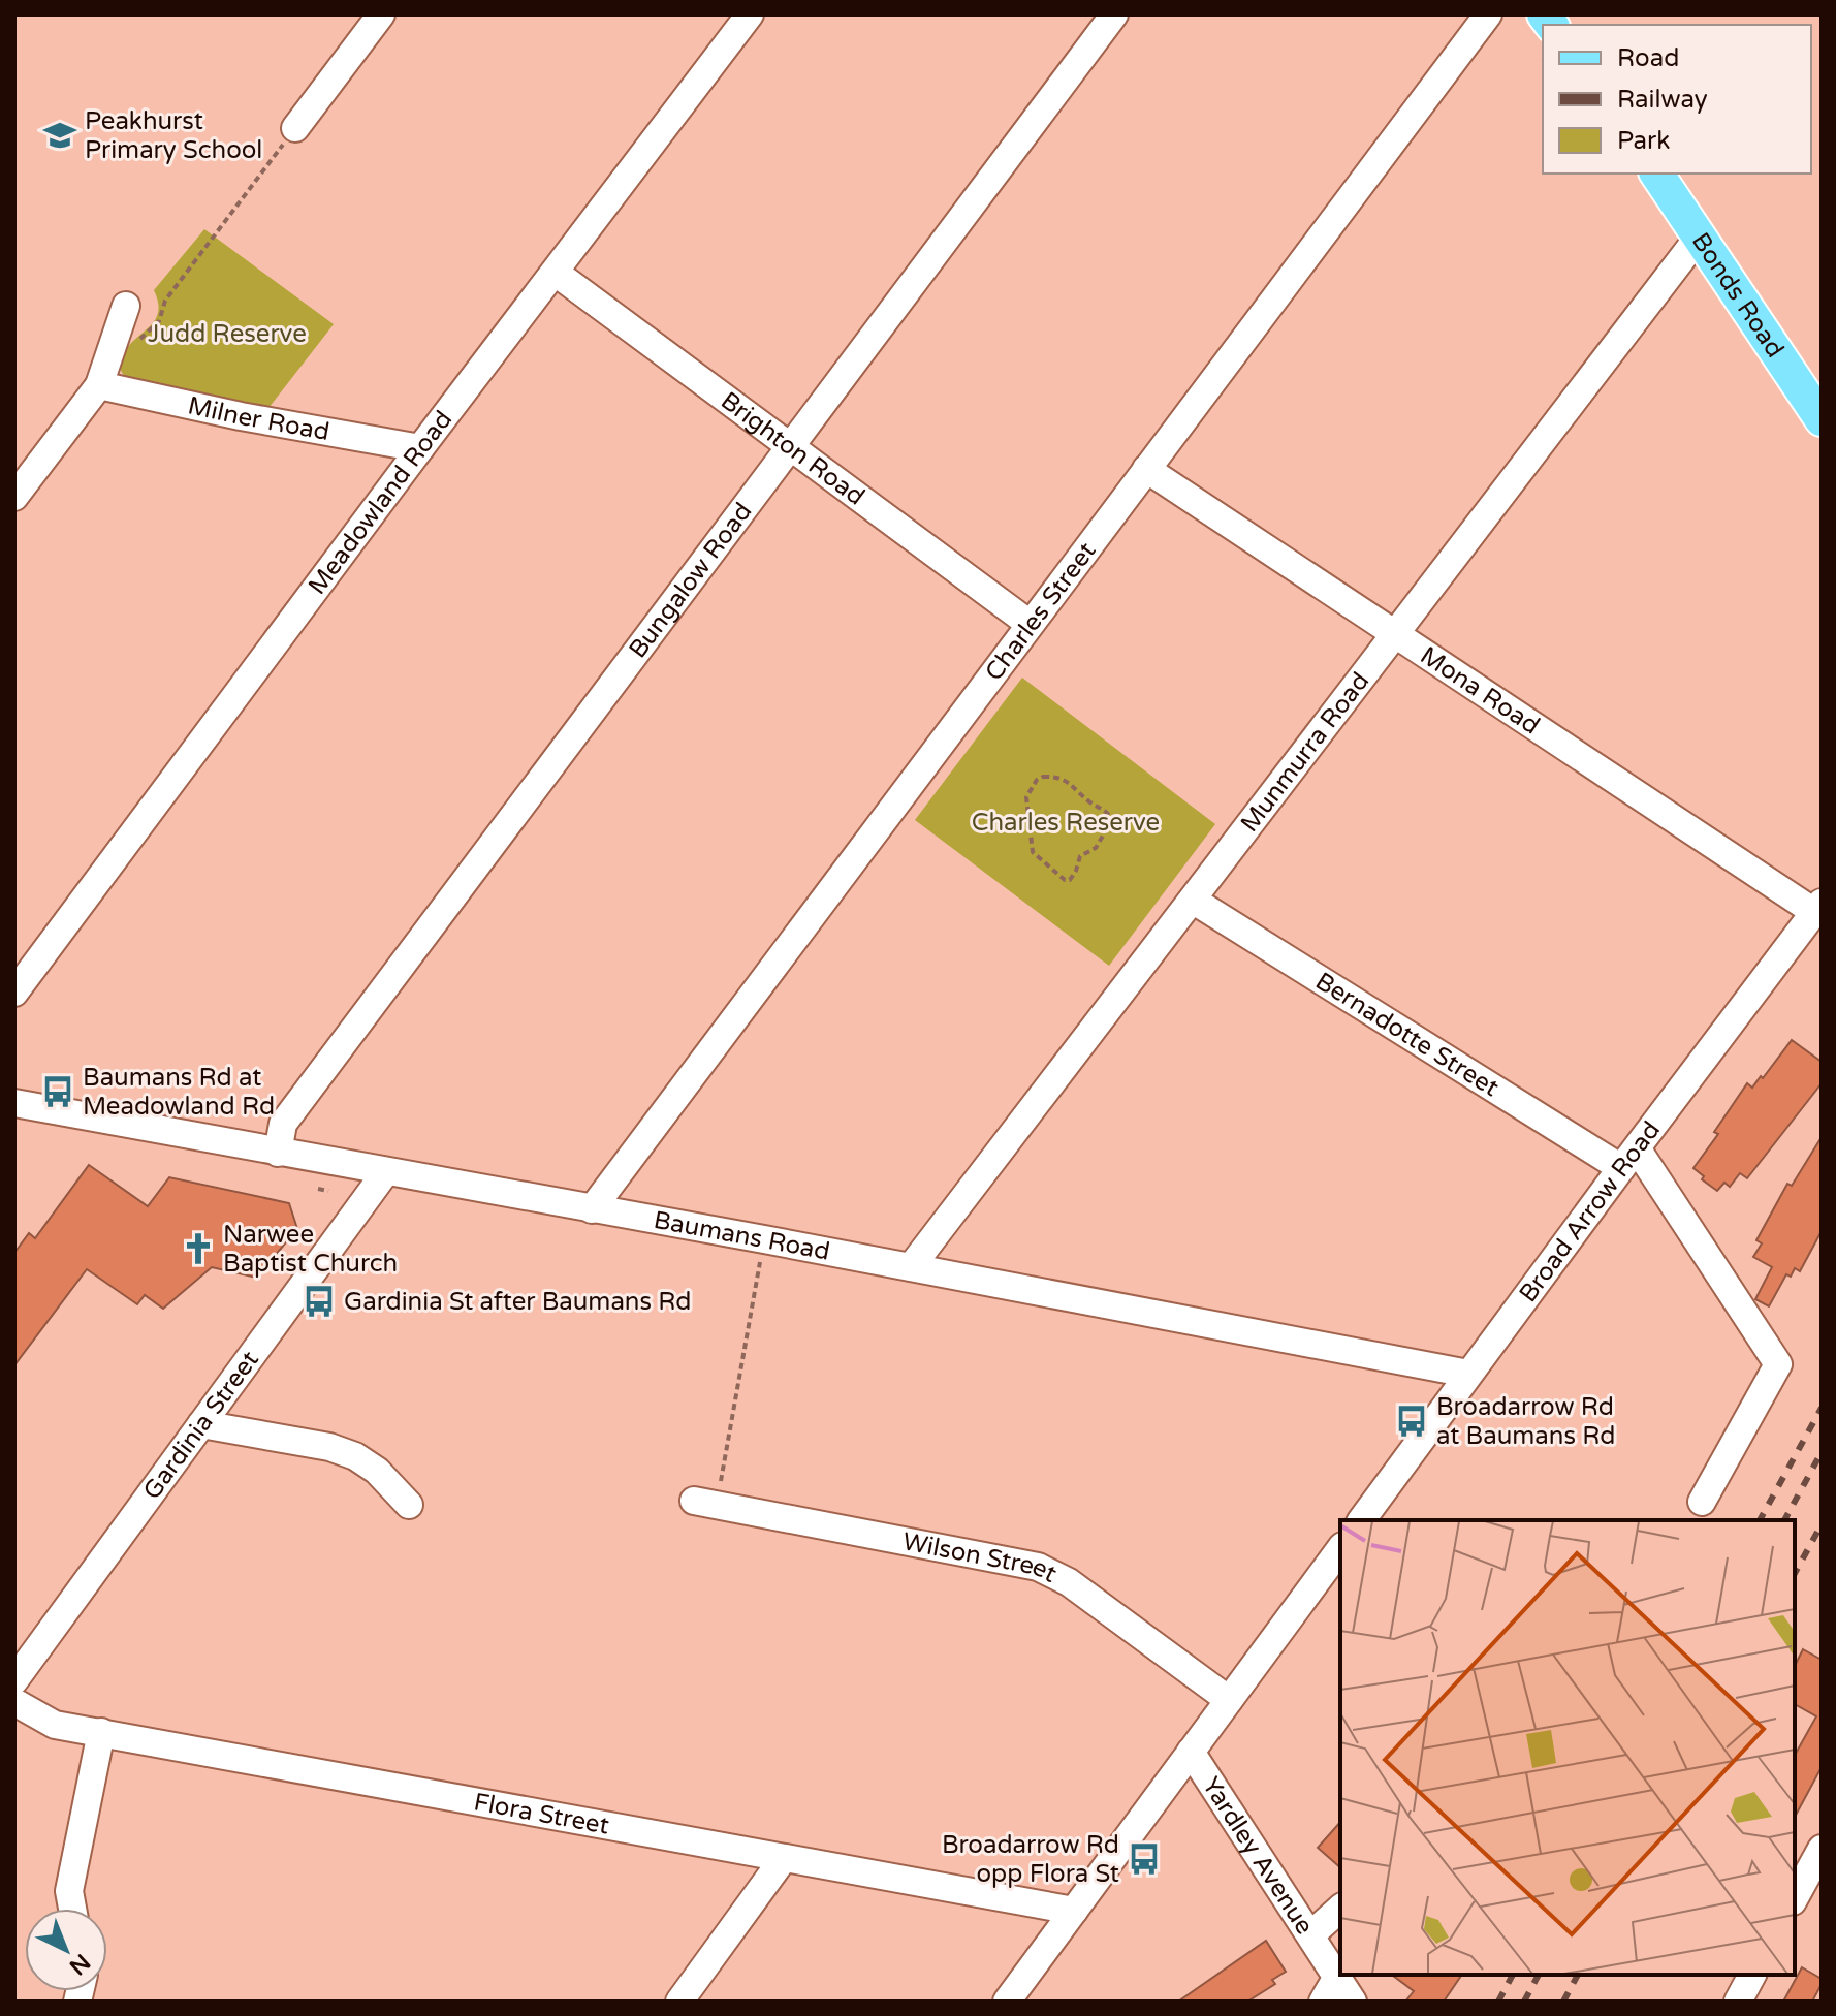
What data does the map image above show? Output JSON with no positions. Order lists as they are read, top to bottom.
{
  "streets": {
    "main road": ["Bonds Road"],
    "street": [
      "Milner Road",
      "Brighton Road",
      "Meadowland Road",
      "Bungalow Road",
      "Charles Street",
      "Mona Road",
      "Munmurra Road",
      "Bernadotte Street",
      "Broad Arrow Road",
      "Baumans Road",
      "Gardinia Street",
      "Wilson Street",
      "Flora Street",
      "Yardley Avenue"
    ]
  },
  "crossings": [
    ["Bonds Road", "Munmurra Road"],
    ["Milner Road", "Meadowland Road"],
    ["Brighton Road", "Meadowland Road"],
    ["Brighton Road", "Bungalow Road"],
    ["Brighton Road", "Charles Street"],
    ["Bungalow Road", "Baumans Road"],
    ["Charles Street", "Mona Road"],
    ["Charles Street", "Baumans Road"],
    ["Mona Road", "Munmurra Road"],
    ["Mona Road", "Broad Arrow Road"],
    ["Munmurra Road", "Bernadotte Street"],
    ["Munmurra Road", "Baumans Road"],
    ["Bernadotte Street", "Broad Arrow Road"],
    ["Broad Arrow Road", "Baumans Road"],
    ["Baumans Road", "Gardinia Street"]
  ],
  "parks": ["Judd Reserve", "Charles Reserve"],
  "places": {
    "school or university": ["Peakhurst Primary School"],
    "bus stop": [
      "Baumans Rd at Meadowland Rd",
      "Gardinia St after Baumans Rd",
      "Broadarrow Rd at Baumans Rd",
      "Broadarrow Rd opp Flora St"
    ],
    "church": ["Narwee Baptist Church"]
  },
  "legend": ["Road", "Railway", "Park"],
  "north": "bottom right"
}
